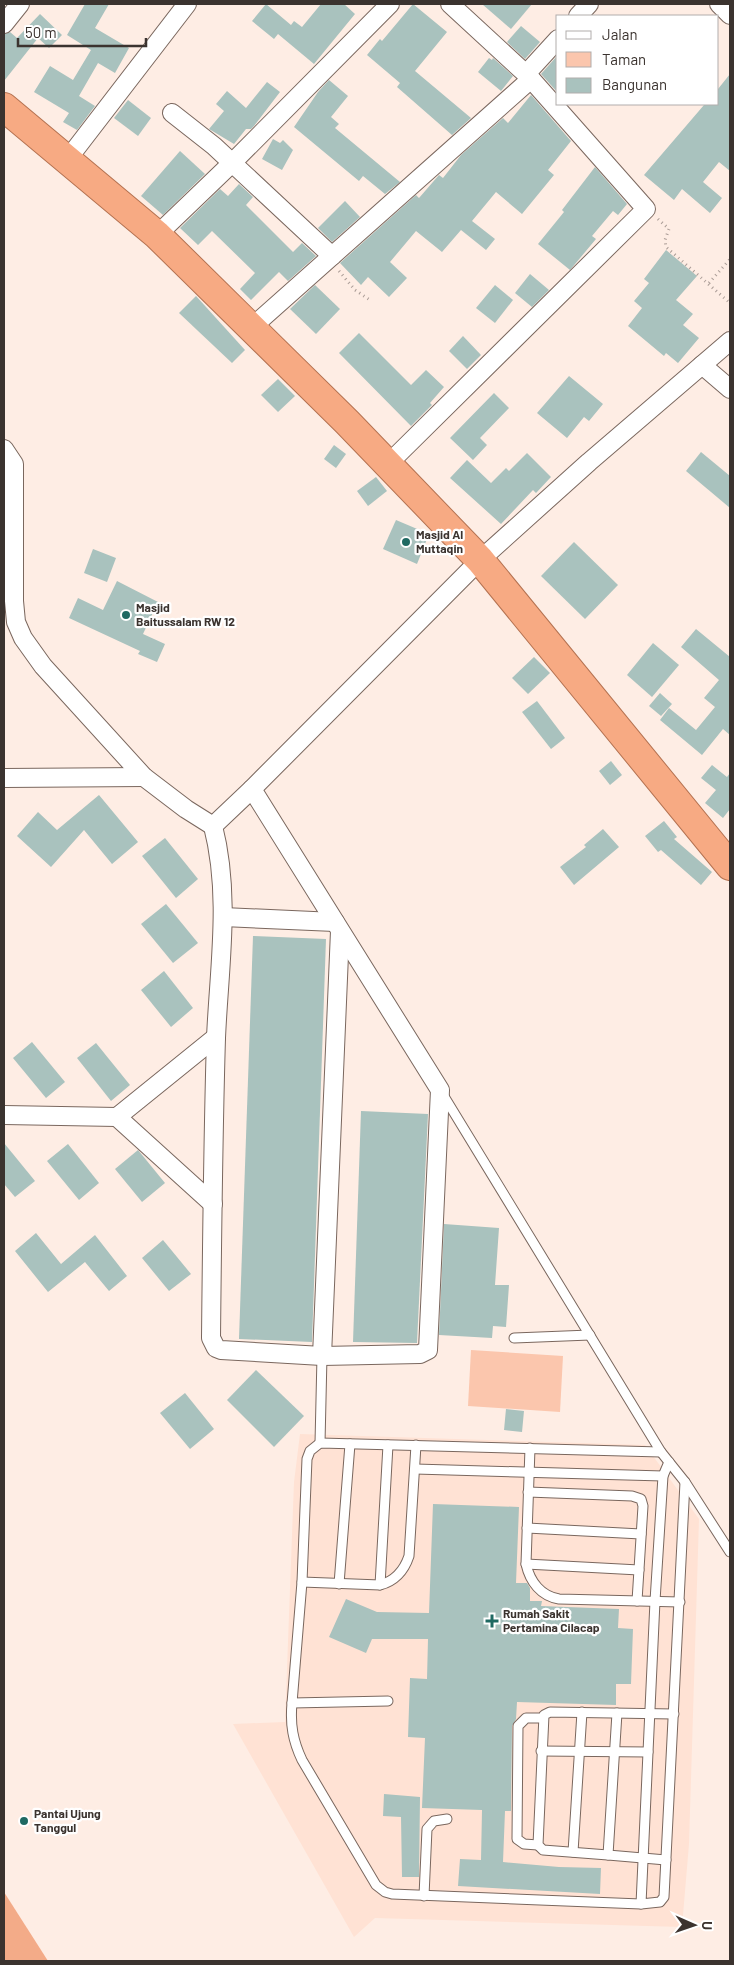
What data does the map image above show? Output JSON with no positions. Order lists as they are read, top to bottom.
{
  "places": {
    "other": ["Masjid Al Muttaqin", "Masjid Baitussalam RW 12", "Pantai Ujung Tanggul"],
    "health": ["Rumah Sakit Pertamina Cilacap"]
  },
  "legend": ["Jalan", "Taman", "Bangunan"],
  "scale_bar": "50 m",
  "north": "right"
}
